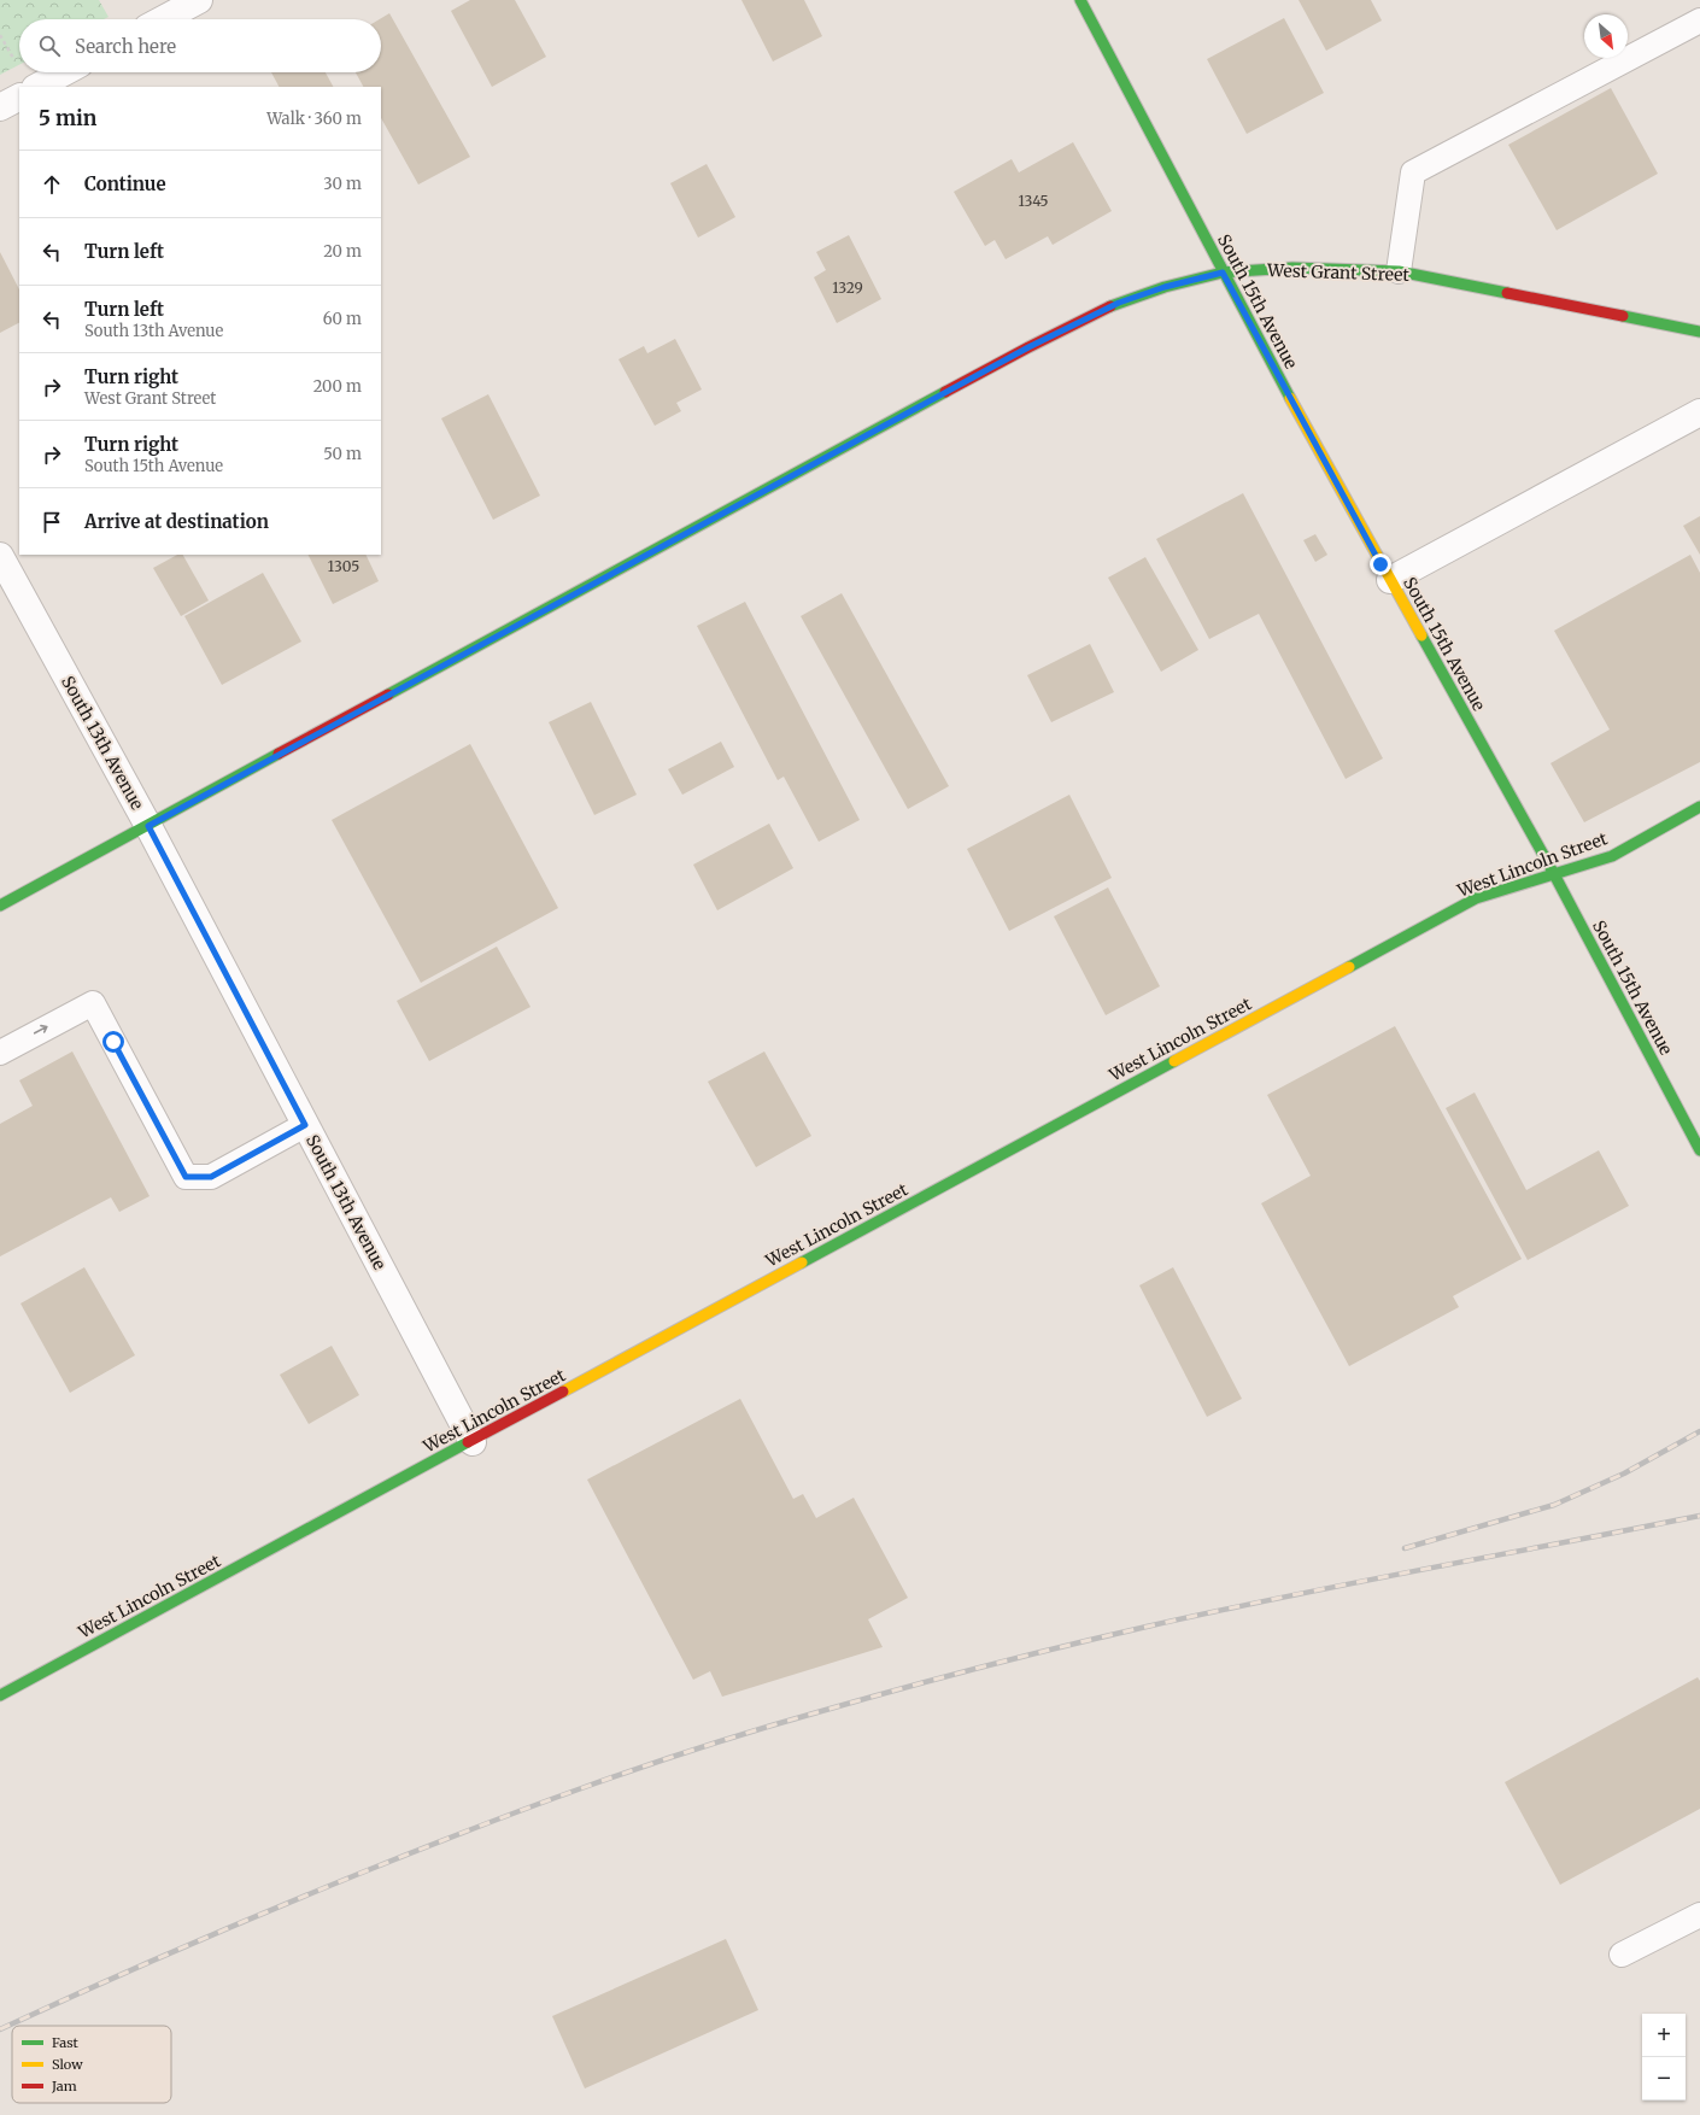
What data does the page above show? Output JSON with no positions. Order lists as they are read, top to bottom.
{
  "streets": {
    "main road": ["West Grant Street", "South 15th Avenue", "West Lincoln Street"],
    "street": ["South 13th Avenue"]
  },
  "crossings": [
    ["West Grant Street", "South 15th Avenue"],
    ["West Grant Street", "South 13th Avenue"],
    ["South 15th Avenue", "West Lincoln Street"],
    ["South 13th Avenue", "West Lincoln Street"]
  ],
  "house_numbers": ["1345", "1329", "1305"],
  "legend": ["Fast", "Slow", "Jam"],
  "north": "bottom right",
  "page": {
    "search": "Search here",
    "heading": ["5 min", "Walk · 360 m"],
    "list": [
      ["Continue", "30 m"],
      ["Turn left", "20 m"],
      ["Turn left", "South 13th Avenue", "60 m"],
      ["Turn right", "West Grant Street", "200 m"],
      ["Turn right", "South 15th Avenue", "50 m"],
      "Arrive at destination"
    ],
    "map_buttons": ["+", "−"]
  }
}
